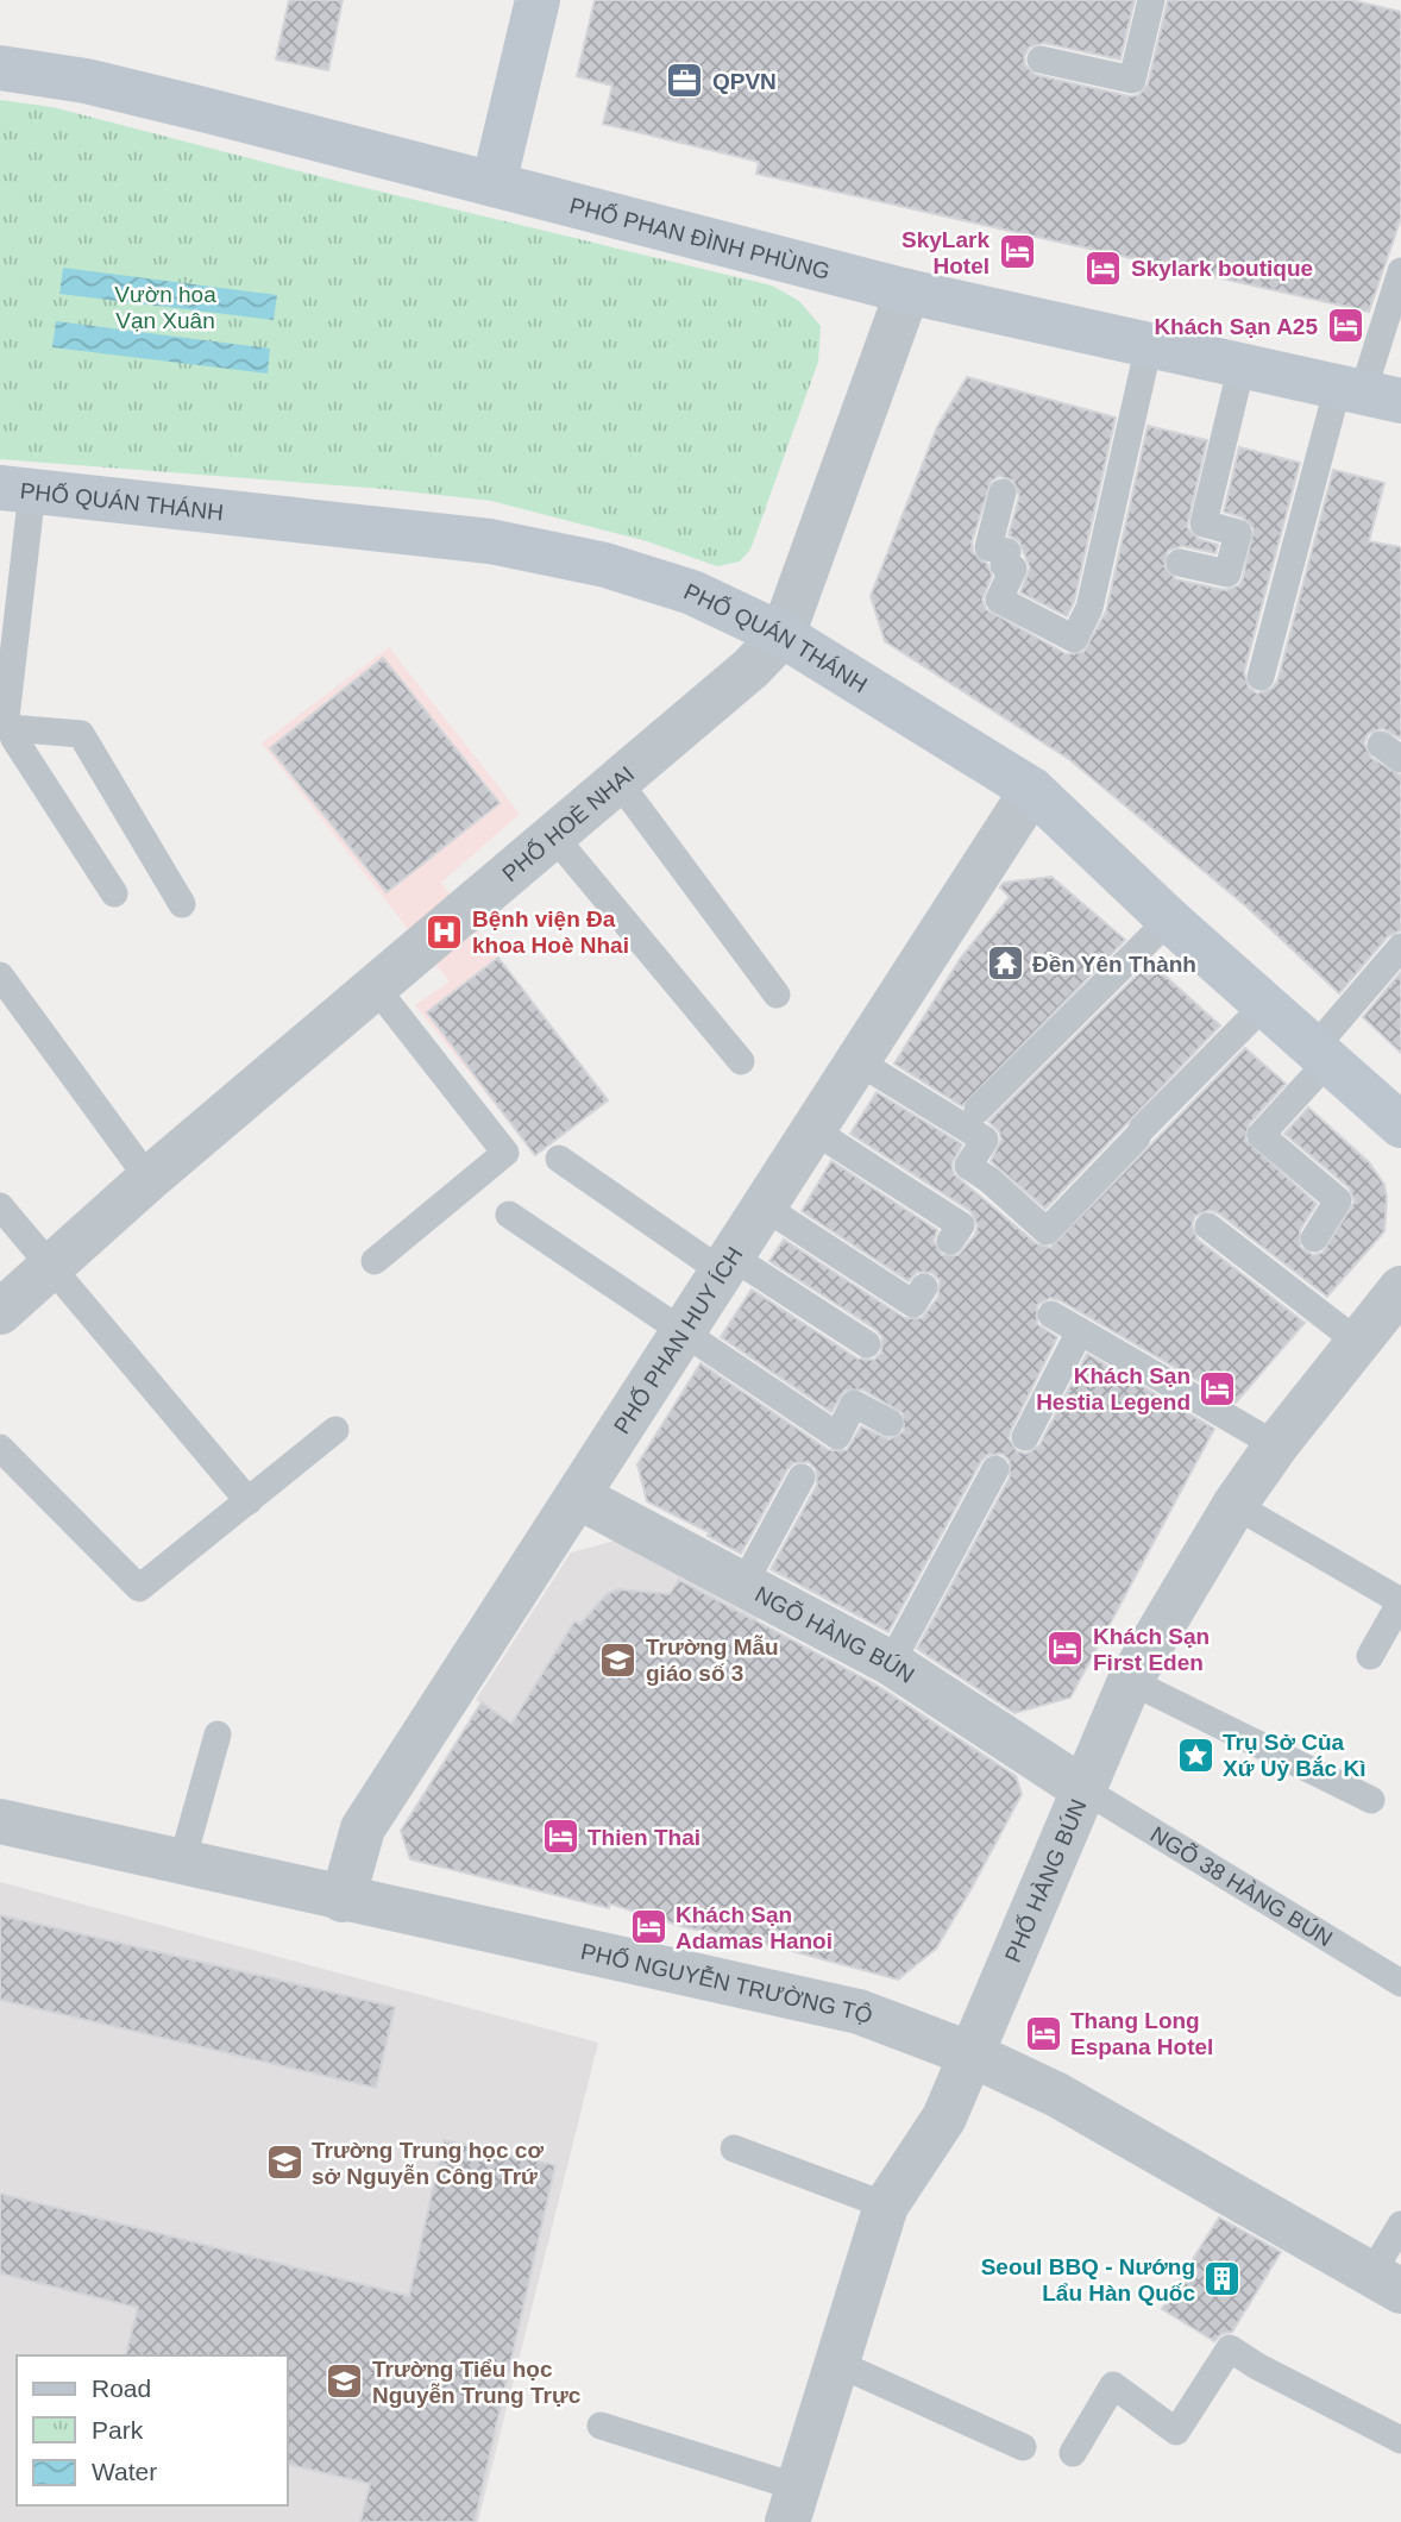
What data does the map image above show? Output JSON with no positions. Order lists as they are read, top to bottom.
{
  "streets": {
    "main road": ["PHỐ PHAN ĐÌNH PHÙNG", "PHỐ QUÁN THÁNH"],
    "street": [
      "PHỐ HOÈ NHAI",
      "PHỐ PHAN HUY ÍCH",
      "NGÕ HÀNG BÚN",
      "PHỐ HÀNG BÚN",
      "PHỐ NGUYỄN TRƯỜNG TỘ"
    ],
    "lane": ["NGÕ 38 HÀNG BÚN"]
  },
  "crossings": [
    ["PHỐ PHAN ĐÌNH PHÙNG", "PHỐ HOÈ NHAI"],
    ["PHỐ QUÁN THÁNH", "PHỐ HOÈ NHAI"],
    ["PHỐ QUÁN THÁNH", "PHỐ PHAN HUY ÍCH"],
    ["PHỐ PHAN HUY ÍCH", "NGÕ HÀNG BÚN"],
    ["PHỐ PHAN HUY ÍCH", "PHỐ NGUYỄN TRƯỜNG TỘ"],
    ["NGÕ HÀNG BÚN", "PHỐ HÀNG BÚN"],
    ["NGÕ HÀNG BÚN", "NGÕ 38 HÀNG BÚN"],
    ["PHỐ HÀNG BÚN", "NGÕ 38 HÀNG BÚN"],
    ["PHỐ HÀNG BÚN", "PHỐ NGUYỄN TRƯỜNG TỘ"]
  ],
  "parks": ["Vườn hoa Vạn Xuân"],
  "places": {
    "office": ["QPVN"],
    "hotel": [
      "SkyLark Hotel",
      "Skylark boutique",
      "Khách Sạn A25",
      "Khách Sạn Hestia Legend",
      "Khách Sạn First Eden",
      "Thien Thai",
      "Khách Sạn Adamas Hanoi",
      "Thang Long Espana Hotel"
    ],
    "hospital": ["Bệnh viện Đa khoa Hoè Nhai"],
    "temple": ["Đền Yên Thành"],
    "school or university": ["Trường Mẫu giáo số 3", "Trường Trung học cơ sở Nguyễn Công Trứ", "Trường Tiểu học Nguyễn Trung Trực"],
    "place": ["Trụ Sở Của Xứ Uỷ Bắc Kì"],
    "building": ["Seoul BBQ - Nướng Lẩu Hàn Quốc"]
  },
  "legend": ["Road", "Park", "Water"]
}
